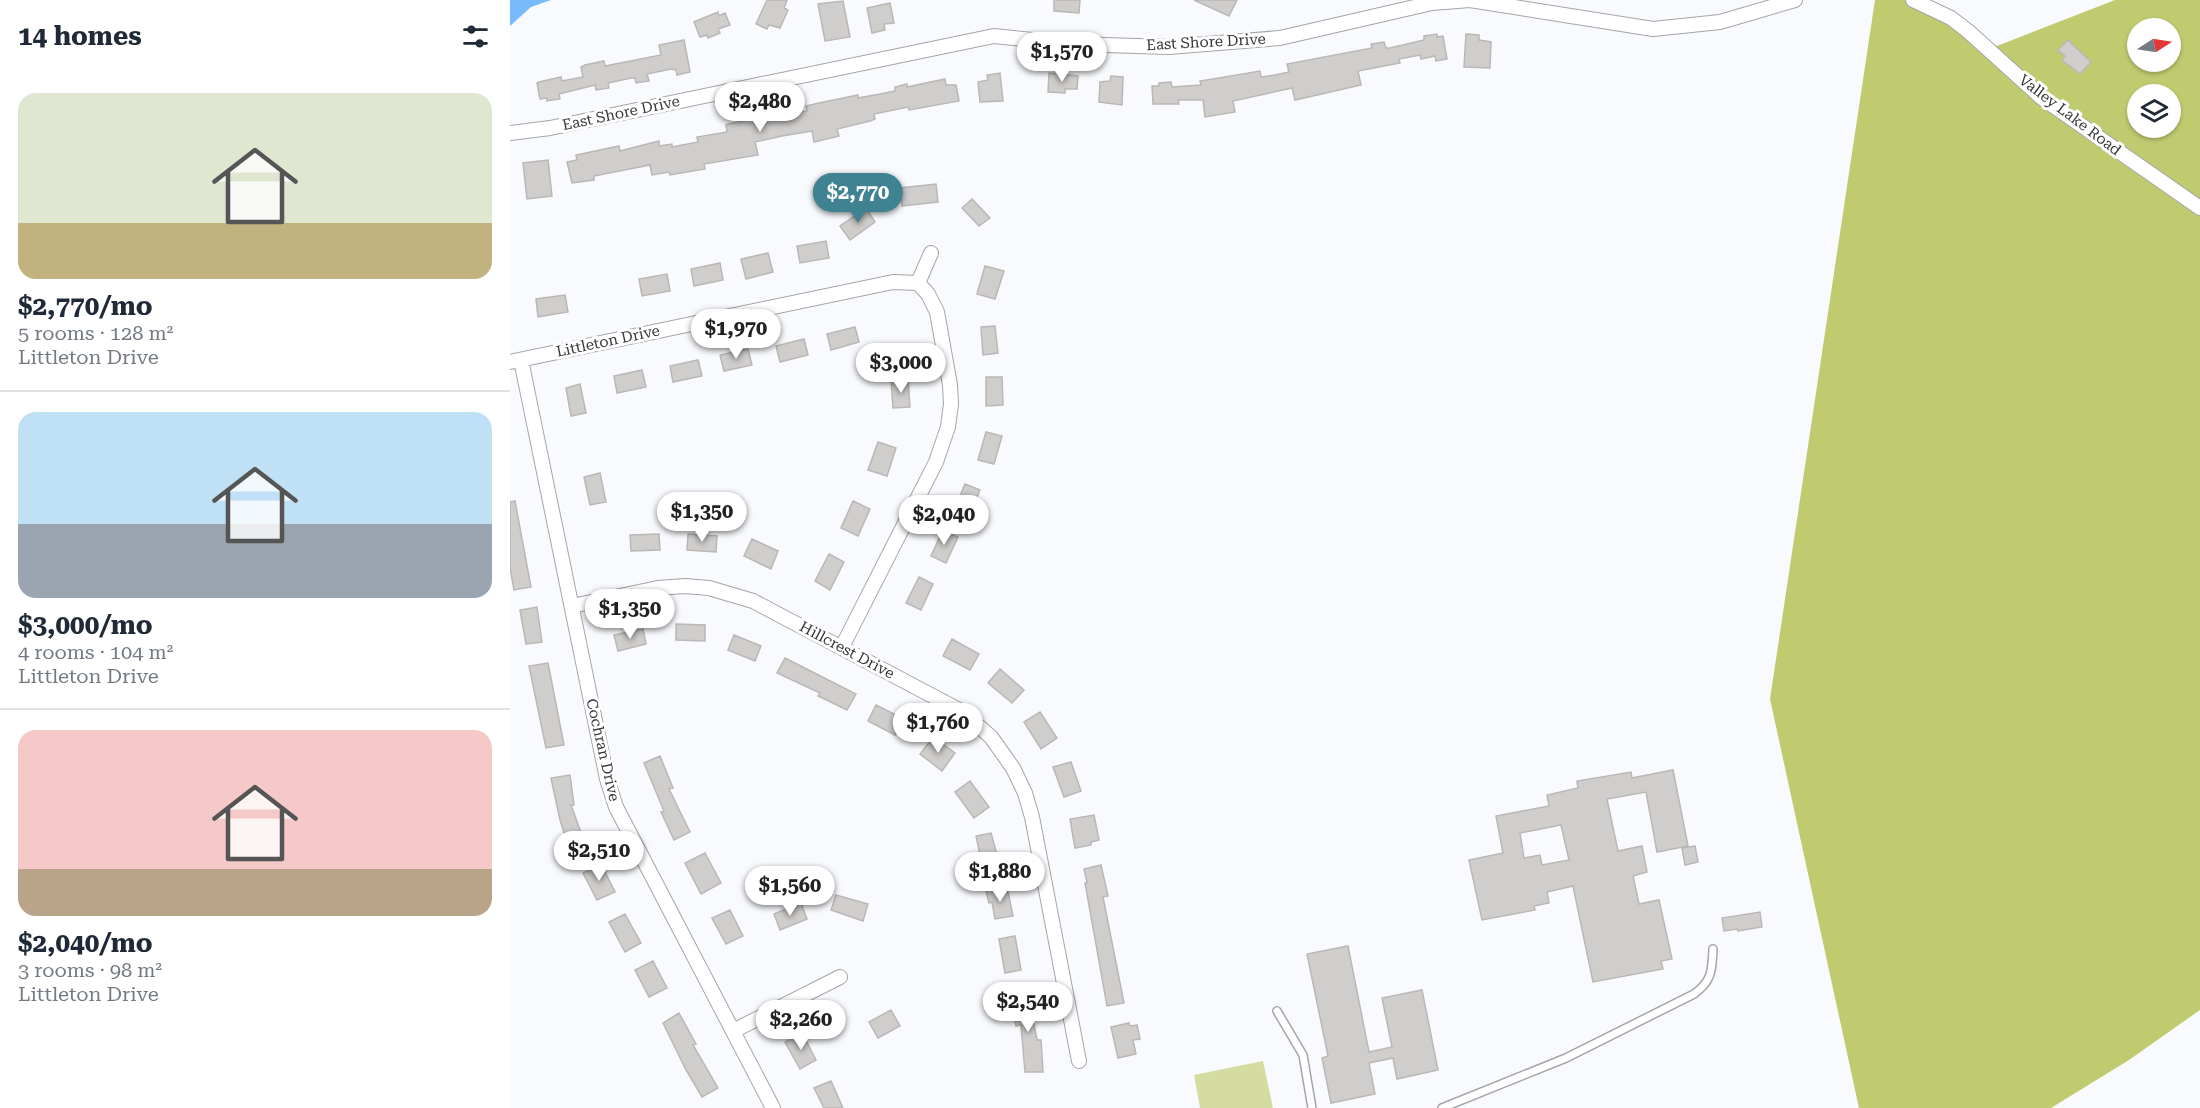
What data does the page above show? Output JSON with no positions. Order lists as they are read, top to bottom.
{
  "streets": {
    "street": [
      "East Shore Drive",
      "Valley Lake Road",
      "Littleton Drive",
      "Hillcrest Drive",
      "Cochran Drive"
    ]
  },
  "crossings": [
    ["Littleton Drive", "Cochran Drive"],
    ["Hillcrest Drive", "Cochran Drive"]
  ],
  "north": "right",
  "page": {
    "heading": "14 homes",
    "price": [
      "$1,570",
      "$2,480",
      "$2,770",
      "$1,970",
      "$3,000",
      "$1,350",
      "$2,040",
      "$1,350",
      "$1,760",
      "$2,510",
      "$1,880",
      "$1,560",
      "$2,540",
      "$2,260"
    ],
    "list": [
      {
        "name": "$2,770/mo",
        "note": "5 rooms · 128 m² · Littleton Drive"
      },
      {
        "name": "$3,000/mo",
        "note": "4 rooms · 104 m² · Littleton Drive"
      },
      {
        "name": "$2,040/mo",
        "note": "3 rooms · 98 m² · Littleton Drive"
      }
    ]
  }
}
